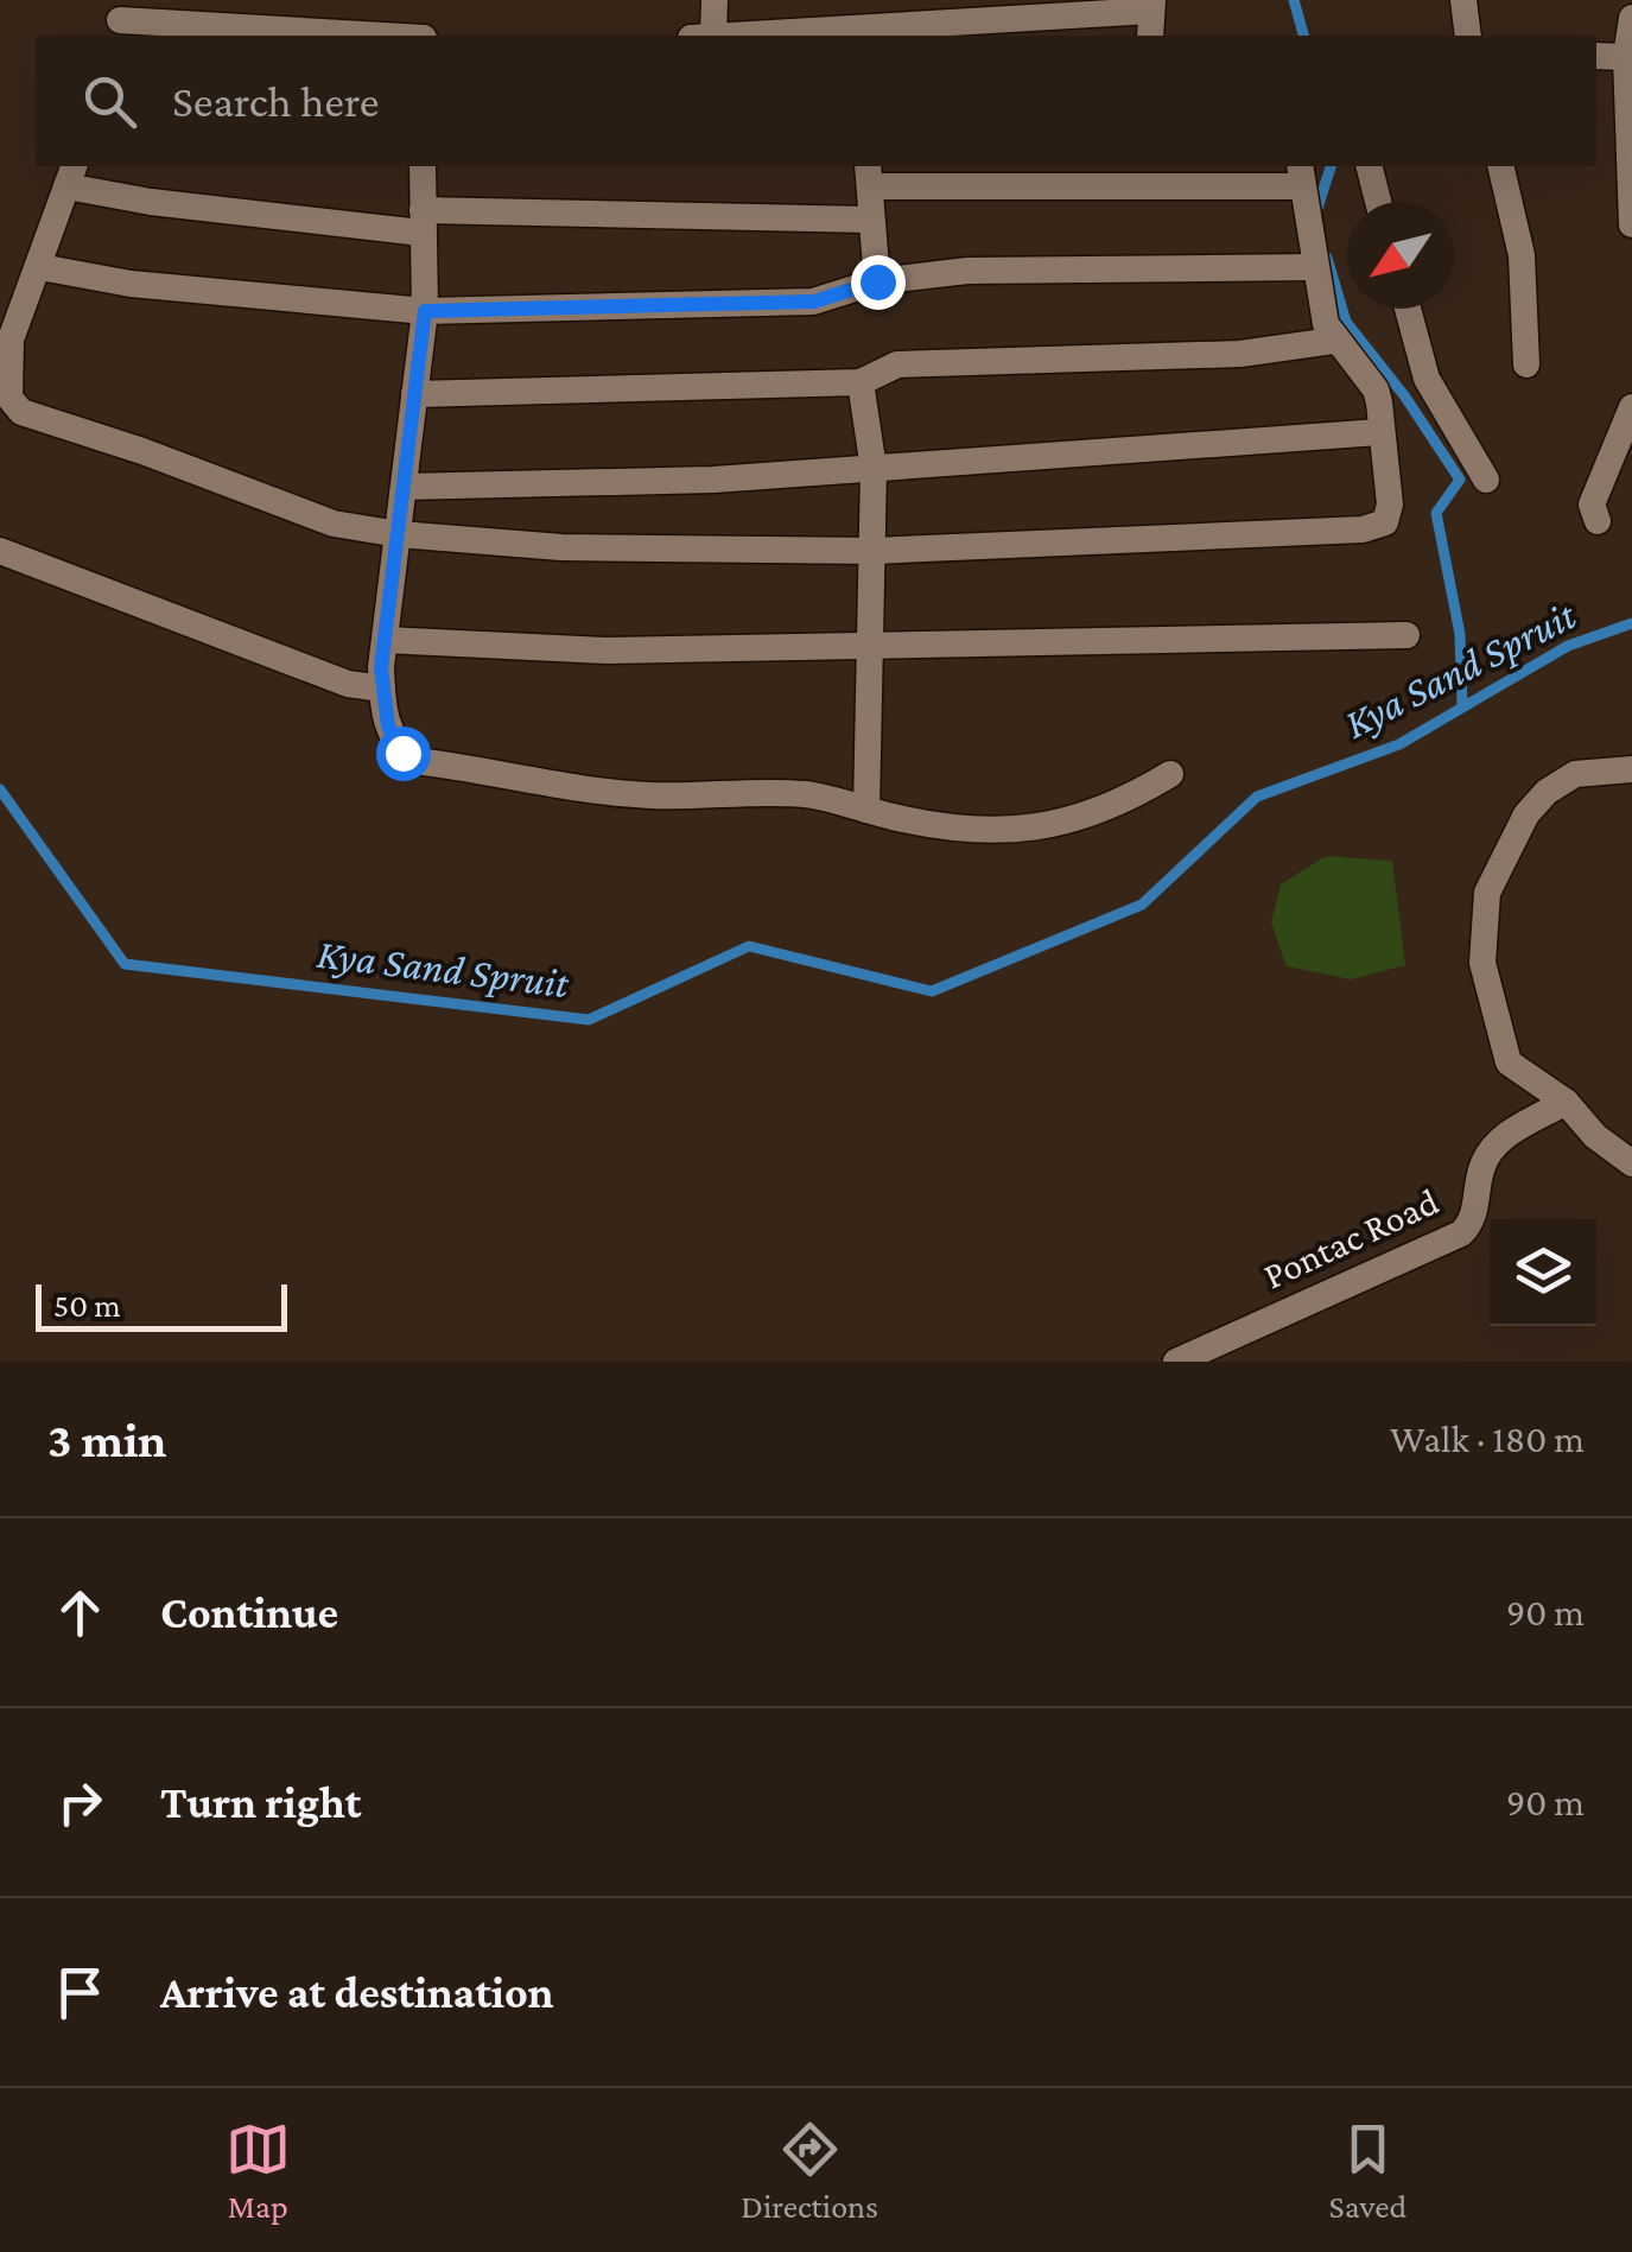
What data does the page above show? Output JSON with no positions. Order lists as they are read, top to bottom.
{
  "streets": {
    "street": ["Pontac Road"]
  },
  "water": ["Kya Sand Spruit"],
  "scale_bar": "50 m",
  "north": "bottom left",
  "page": {
    "search": "Search here",
    "scale": "50 m",
    "heading": ["3 min", "Walk · 180 m"],
    "list": [
      ["Continue", "90 m"],
      ["Turn right", "90 m"],
      "Arrive at destination"
    ],
    "nav": ["Map", "Directions", "Saved"]
  }
}
